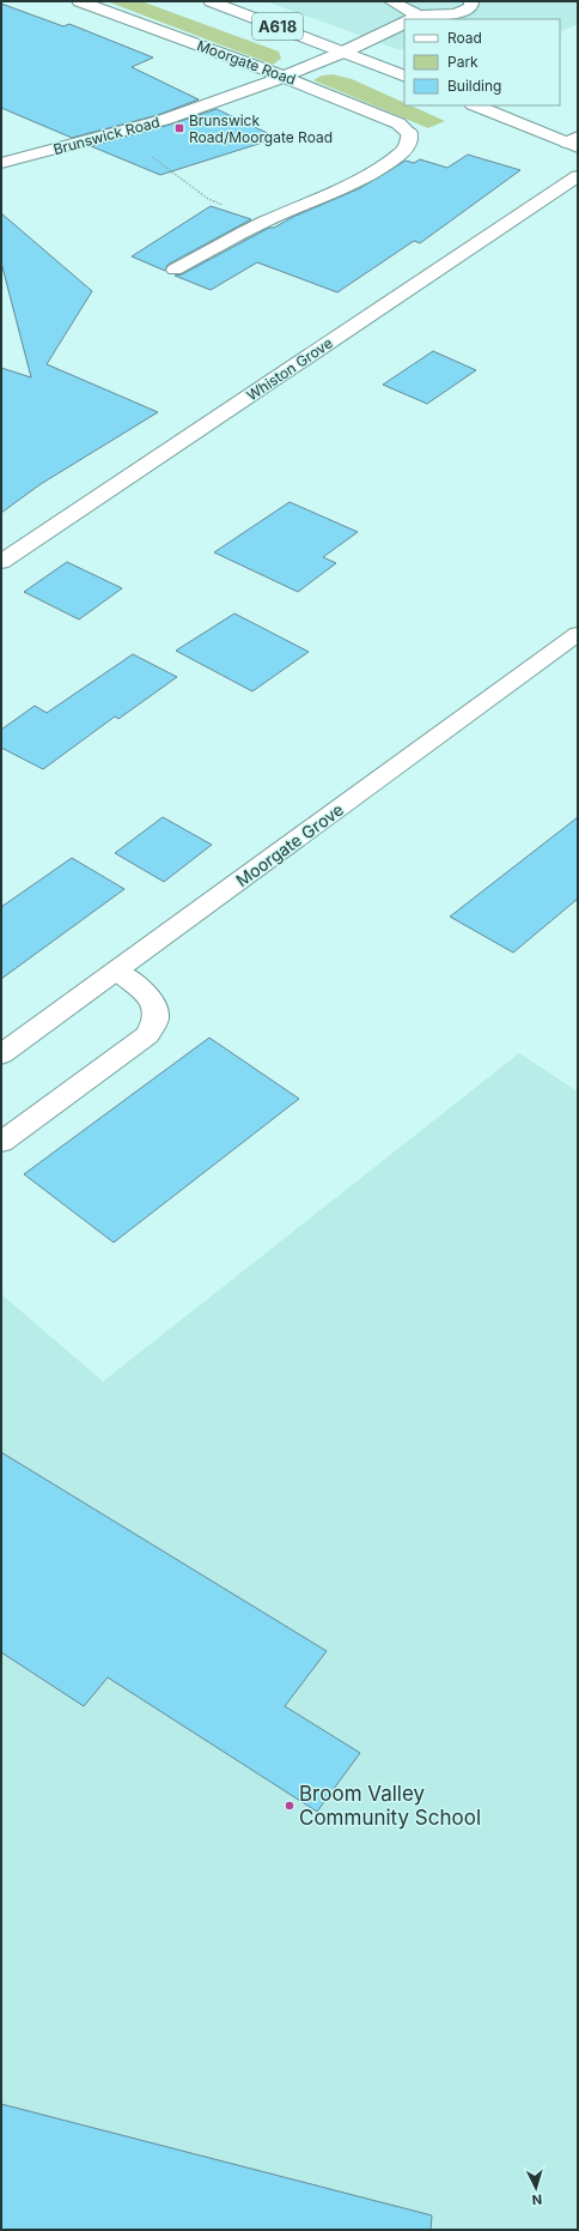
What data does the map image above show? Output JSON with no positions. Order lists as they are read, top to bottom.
{
  "streets": {
    "street": [
      "A618",
      "Moorgate Road",
      "Brunswick Road",
      "Whiston Grove",
      "Moorgate Grove"
    ]
  },
  "crossings": [
    ["A618", "Brunswick Road"],
    ["Moorgate Road", "Brunswick Road"]
  ],
  "places": {
    "transit": ["Brunswick Road/Moorgate Road"],
    "other": ["Broom Valley Community School"]
  },
  "legend": ["Road", "Park", "Building"],
  "north": "bottom"
}
